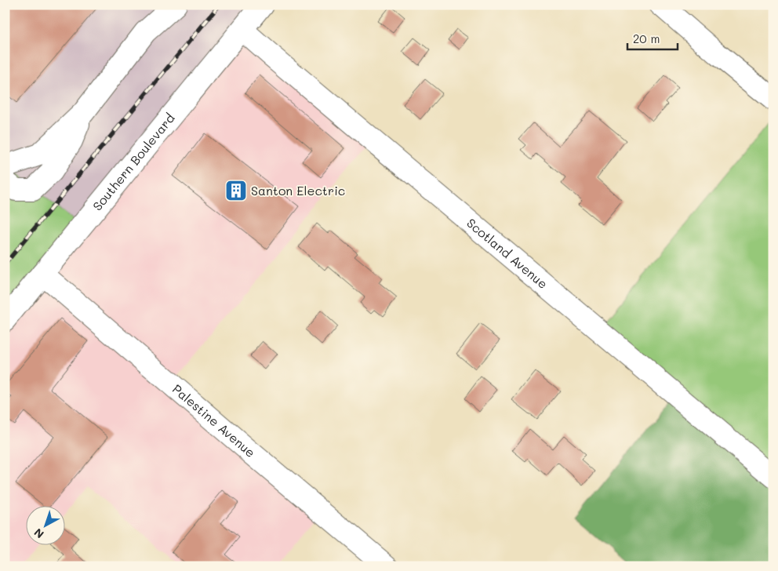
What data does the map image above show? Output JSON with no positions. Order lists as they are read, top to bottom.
{
  "streets": {
    "street": ["Southern Boulevard", "Scotland Avenue", "Palestine Avenue"]
  },
  "crossings": [
    ["Southern Boulevard", "Scotland Avenue"],
    ["Southern Boulevard", "Palestine Avenue"]
  ],
  "places": {
    "building": ["Santon Electric"]
  },
  "scale_bar": "20 m",
  "north": "bottom left"
}
